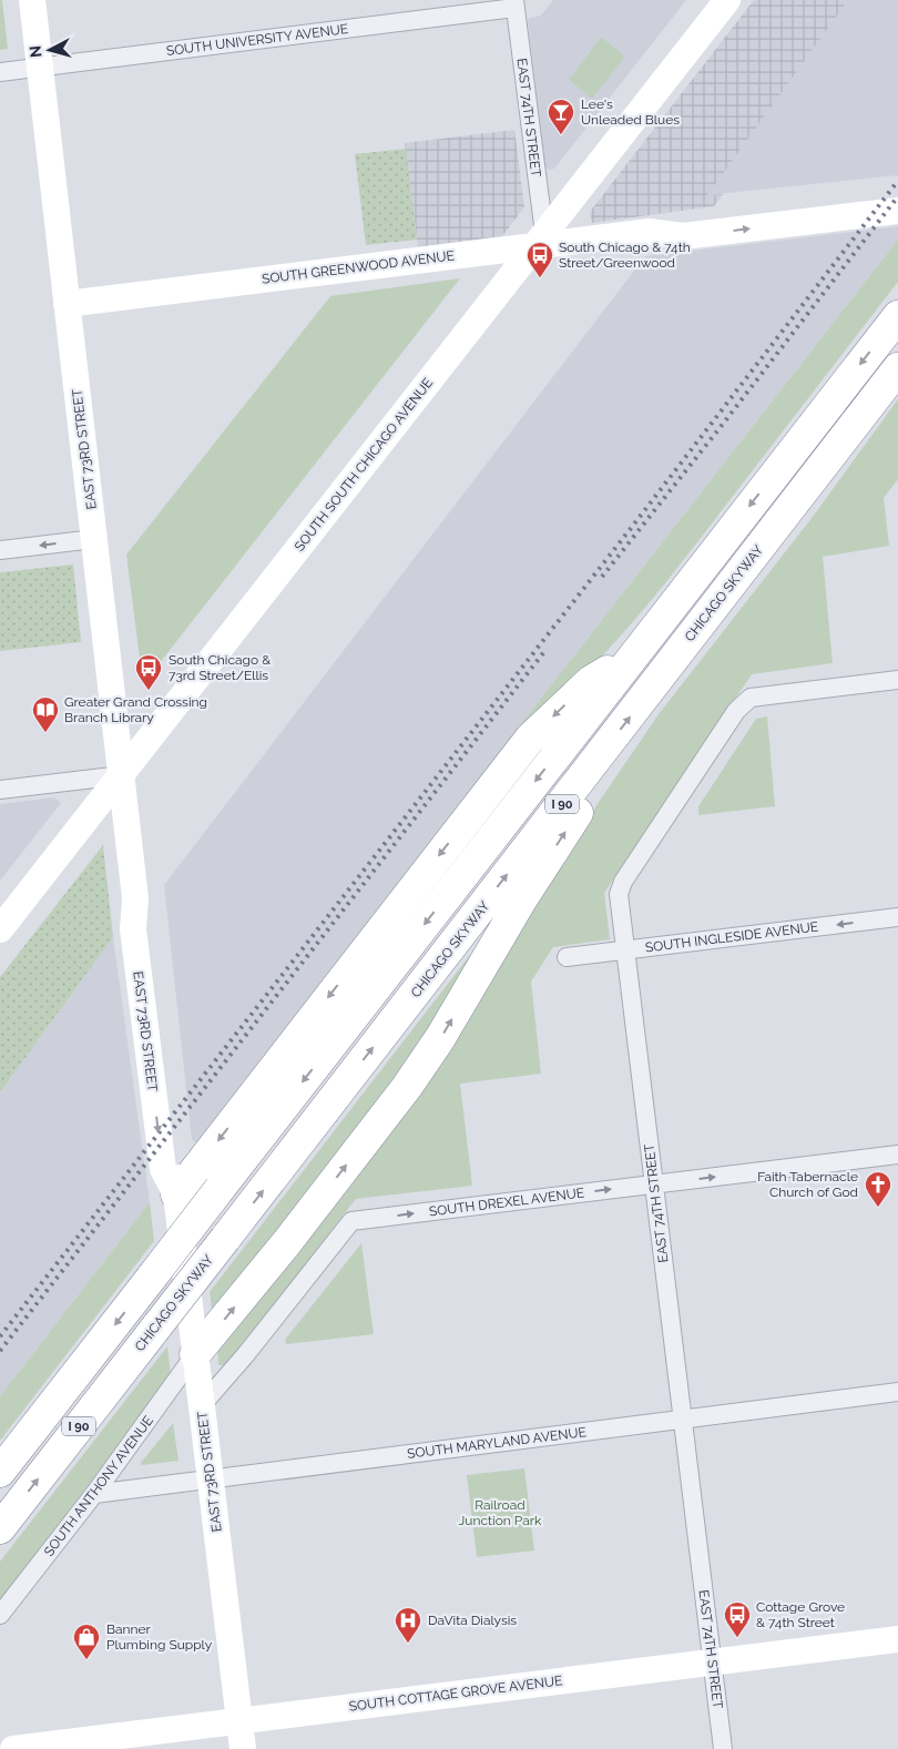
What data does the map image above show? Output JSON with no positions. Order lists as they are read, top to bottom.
{
  "streets": {
    "highway": ["CHICAGO SKYWAY", "I 90"],
    "street": [
      "SOUTH UNIVERSITY AVENUE",
      "EAST 74TH STREET",
      "SOUTH GREENWOOD AVENUE",
      "EAST 73RD STREET",
      "SOUTH SOUTH CHICAGO AVENUE",
      "SOUTH INGLESIDE AVENUE",
      "SOUTH DREXEL AVENUE",
      "SOUTH MARYLAND AVENUE",
      "SOUTH ANTHONY AVENUE",
      "SOUTH COTTAGE GROVE AVENUE"
    ]
  },
  "crossings": [
    ["SOUTH UNIVERSITY AVENUE", "EAST 74TH STREET"],
    ["SOUTH UNIVERSITY AVENUE", "EAST 73RD STREET"],
    ["EAST 74TH STREET", "SOUTH GREENWOOD AVENUE"],
    ["EAST 74TH STREET", "SOUTH SOUTH CHICAGO AVENUE"],
    ["EAST 74TH STREET", "SOUTH INGLESIDE AVENUE"],
    ["EAST 74TH STREET", "SOUTH DREXEL AVENUE"],
    ["EAST 74TH STREET", "SOUTH MARYLAND AVENUE"],
    ["EAST 74TH STREET", "SOUTH COTTAGE GROVE AVENUE"],
    ["SOUTH GREENWOOD AVENUE", "EAST 73RD STREET"],
    ["SOUTH GREENWOOD AVENUE", "SOUTH SOUTH CHICAGO AVENUE"],
    ["EAST 73RD STREET", "SOUTH SOUTH CHICAGO AVENUE"],
    ["EAST 73RD STREET", "SOUTH DREXEL AVENUE"],
    ["EAST 73RD STREET", "SOUTH MARYLAND AVENUE"],
    ["EAST 73RD STREET", "SOUTH ANTHONY AVENUE"],
    ["EAST 73RD STREET", "SOUTH COTTAGE GROVE AVENUE"],
    ["SOUTH MARYLAND AVENUE", "SOUTH ANTHONY AVENUE"]
  ],
  "one_way": ["SOUTH INGLESIDE AVENUE", "SOUTH DREXEL AVENUE"],
  "parks": ["Railroad Junction Park"],
  "places": {
    "bar": ["Lee's Unleaded Blues"],
    "bus stop": ["South Chicago & 74th Street/Greenwood", "South Chicago & 73rd Street/Ellis", "Cottage Grove & 74th Street"],
    "library": ["Greater Grand Crossing Branch Library"],
    "church": ["Faith Tabernacle Church of God"],
    "hospital": ["DaVita Dialysis"],
    "shop": ["Banner Plumbing Supply"]
  },
  "north": "left"
}
